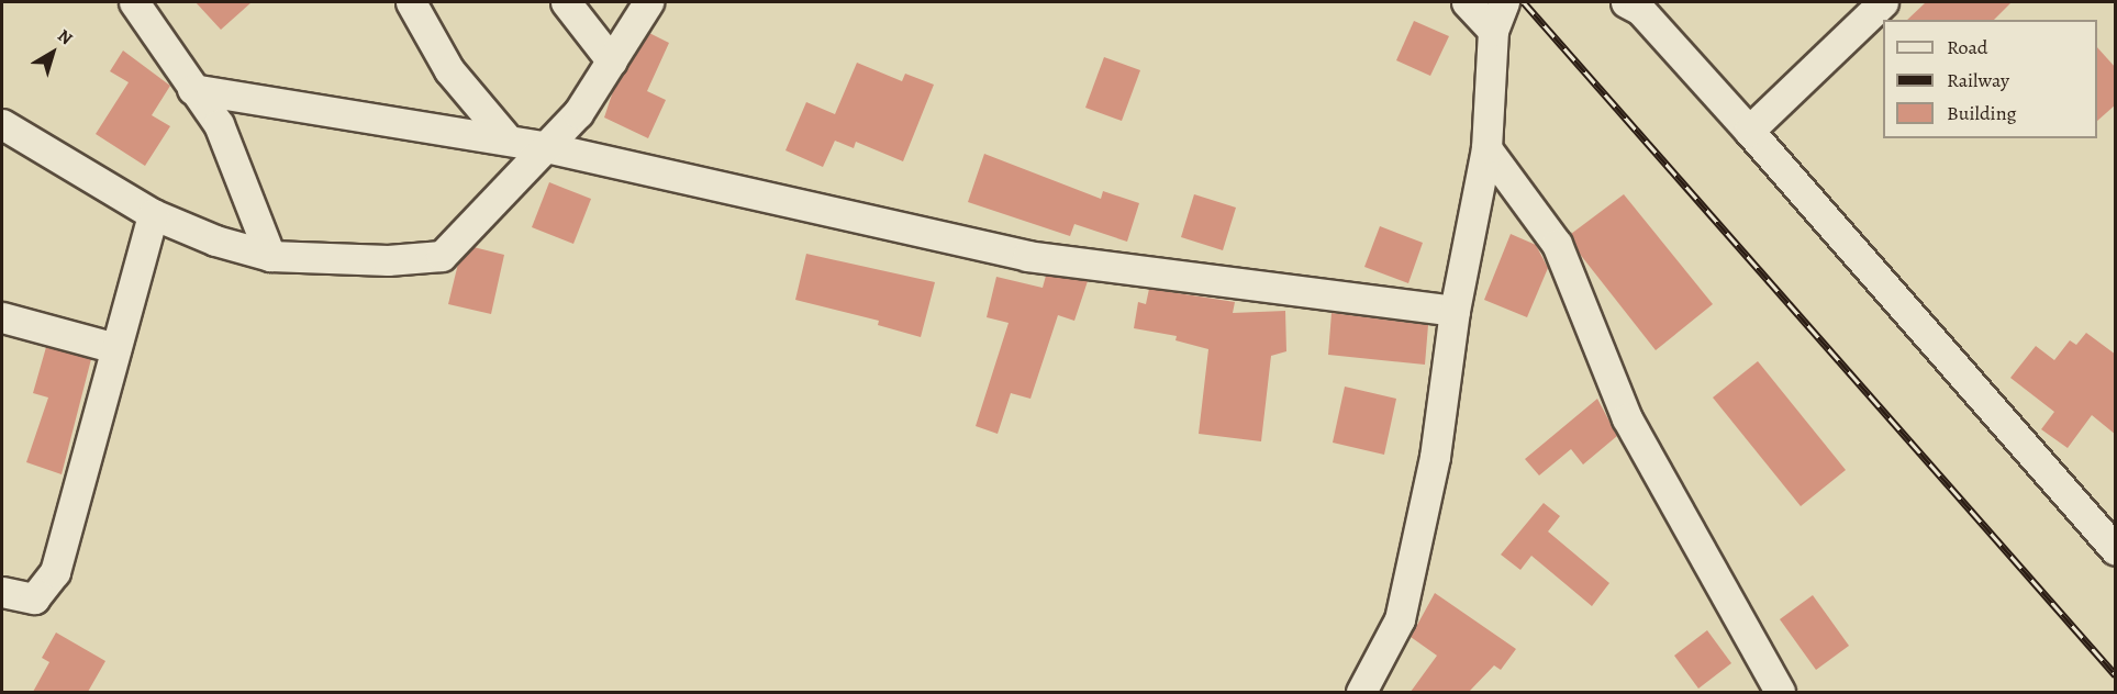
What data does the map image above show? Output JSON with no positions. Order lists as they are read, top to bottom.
{
  "legend": ["Road", "Railway", "Building"],
  "north": "top right"
}
